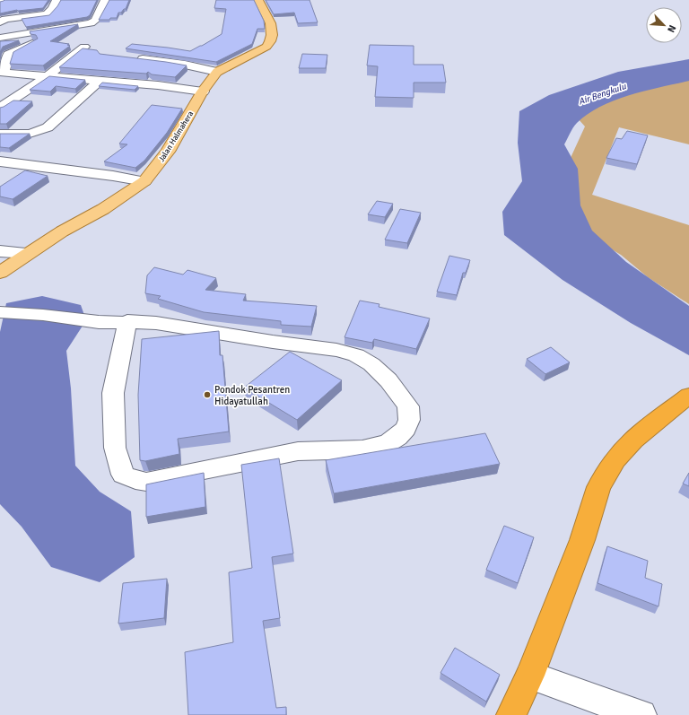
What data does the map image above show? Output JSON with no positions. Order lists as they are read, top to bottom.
{
  "streets": {
    "main road": ["Jalan Halmahera"]
  },
  "water": ["Air Bengkulu"],
  "places": ["Pondok Pesantren Hidayatullah"],
  "north": "bottom right"
}
